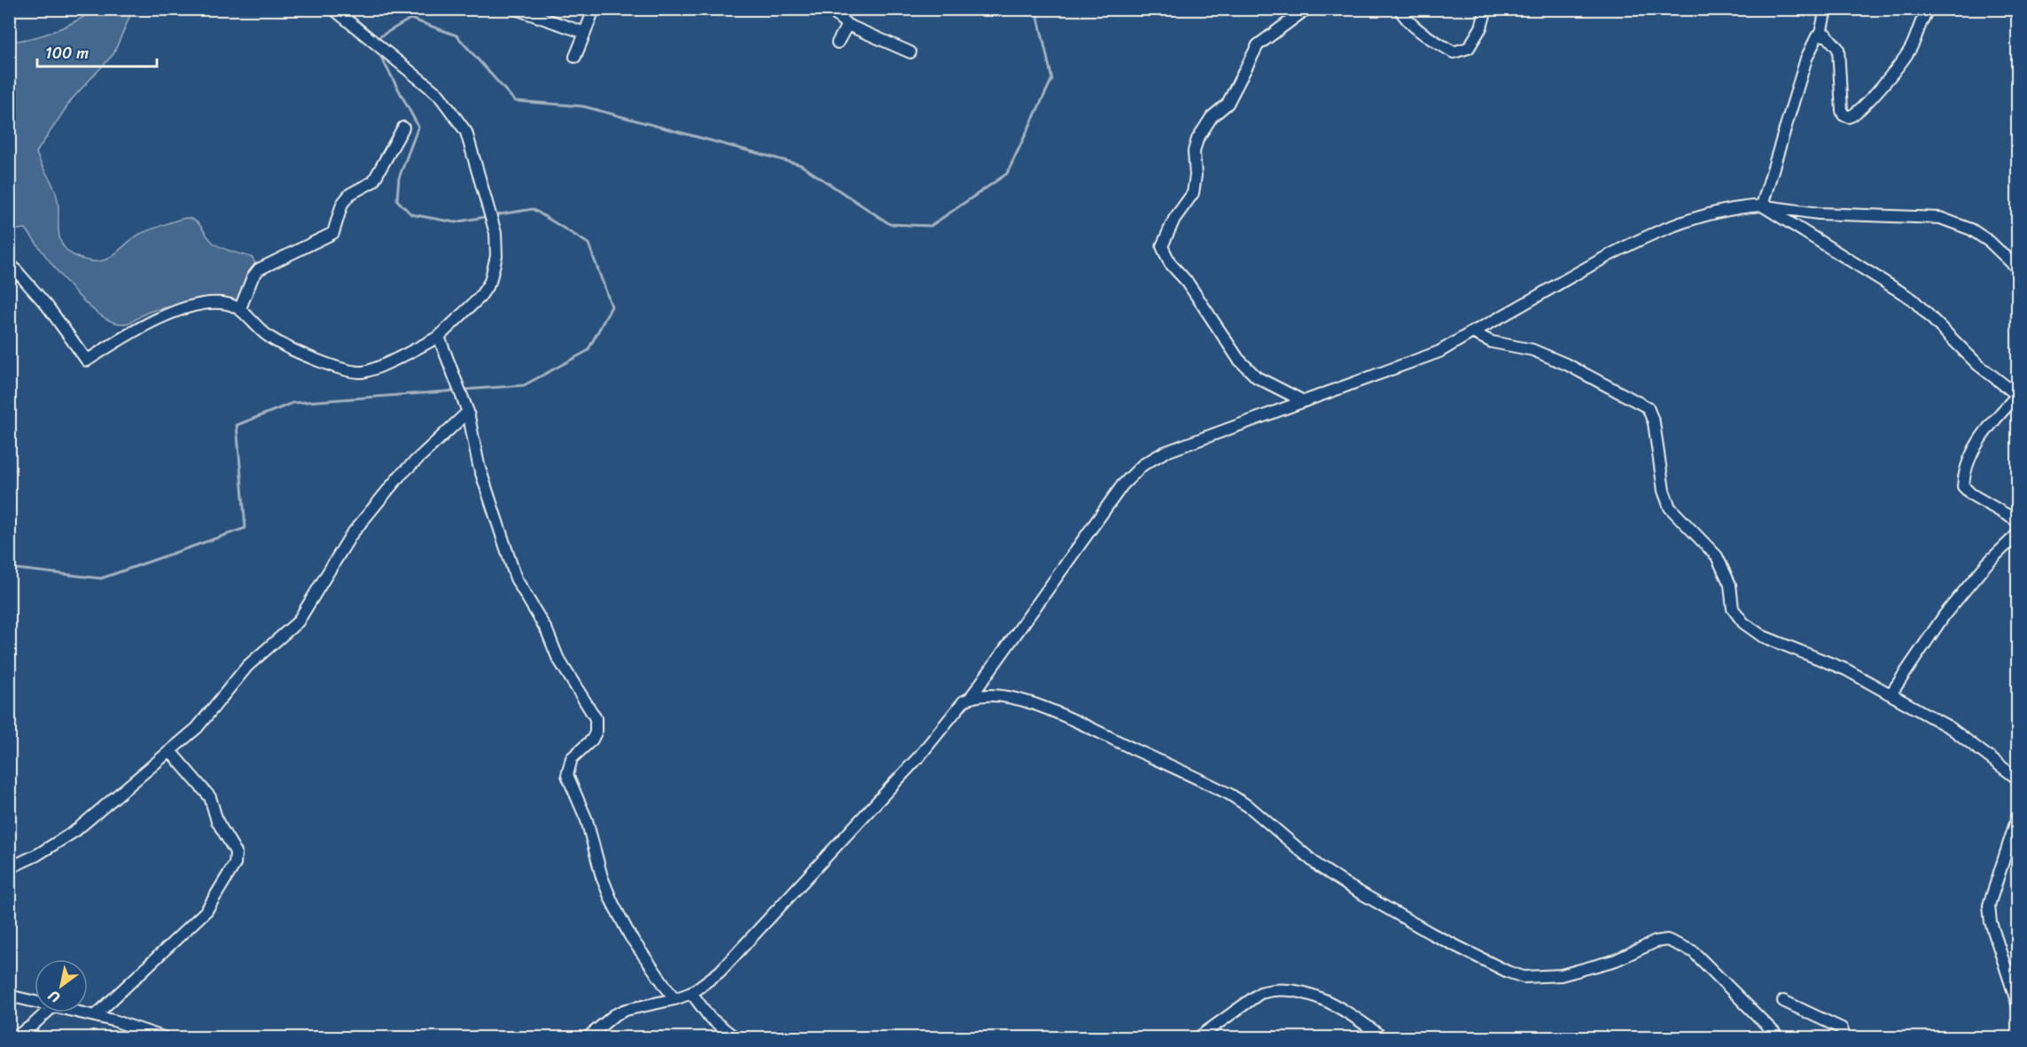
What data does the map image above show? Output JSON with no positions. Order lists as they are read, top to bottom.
{
  "scale_bar": "100 m",
  "north": "bottom left"
}
